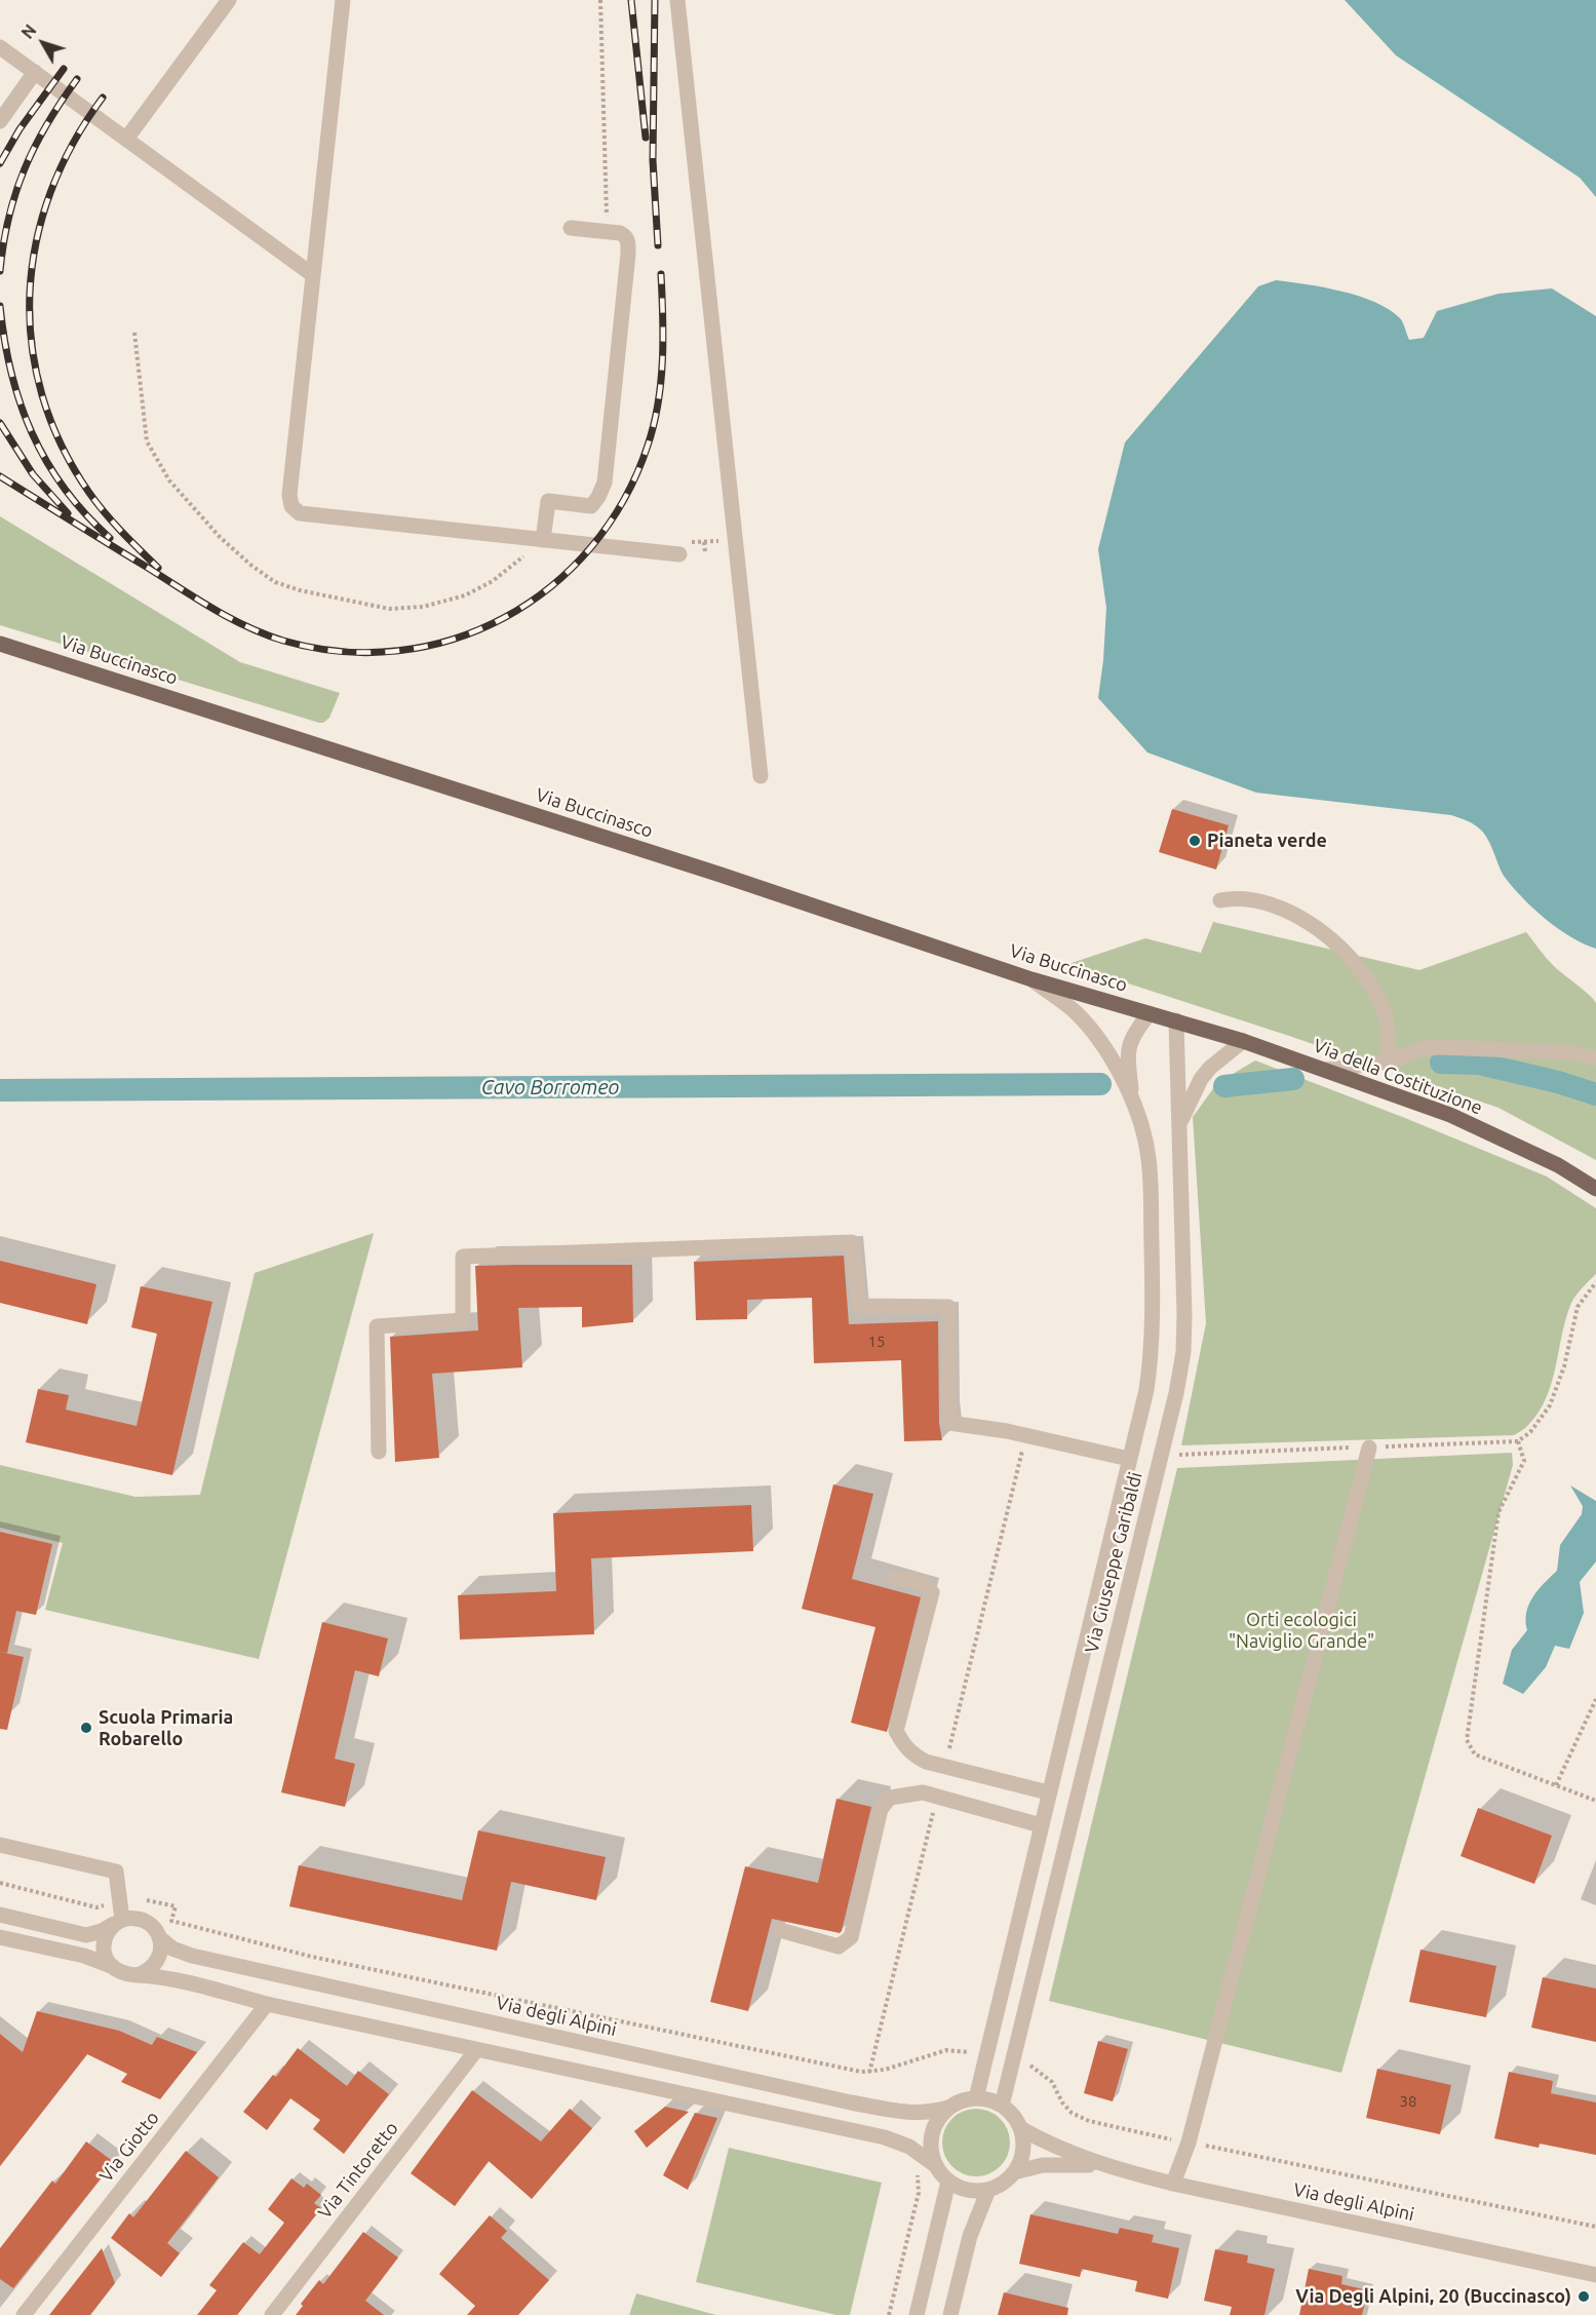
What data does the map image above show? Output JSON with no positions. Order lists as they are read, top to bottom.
{
  "streets": {
    "main road": ["Via Buccinasco", "Via della Costituzione"],
    "street": [
      "Via Giuseppe Garibaldi",
      "Via degli Alpini",
      "Via Giotto",
      "Via Tintoretto"
    ]
  },
  "crossings": [
    ["Via Buccinasco", "Via della Costituzione"],
    ["Via Buccinasco", "Via Giuseppe Garibaldi"],
    ["Via della Costituzione", "Via Giuseppe Garibaldi"],
    ["Via Giuseppe Garibaldi", "Via degli Alpini"]
  ],
  "water": ["Cavo Borromeo"],
  "parks": ["Orti ecologici \"Naviglio Grande\""],
  "places": ["Pianeta verde", "Scuola Primaria Robarello", "Via Degli Alpini, 20 (Buccinasco)"],
  "house_numbers": ["15", "38"],
  "north": "top left"
}
